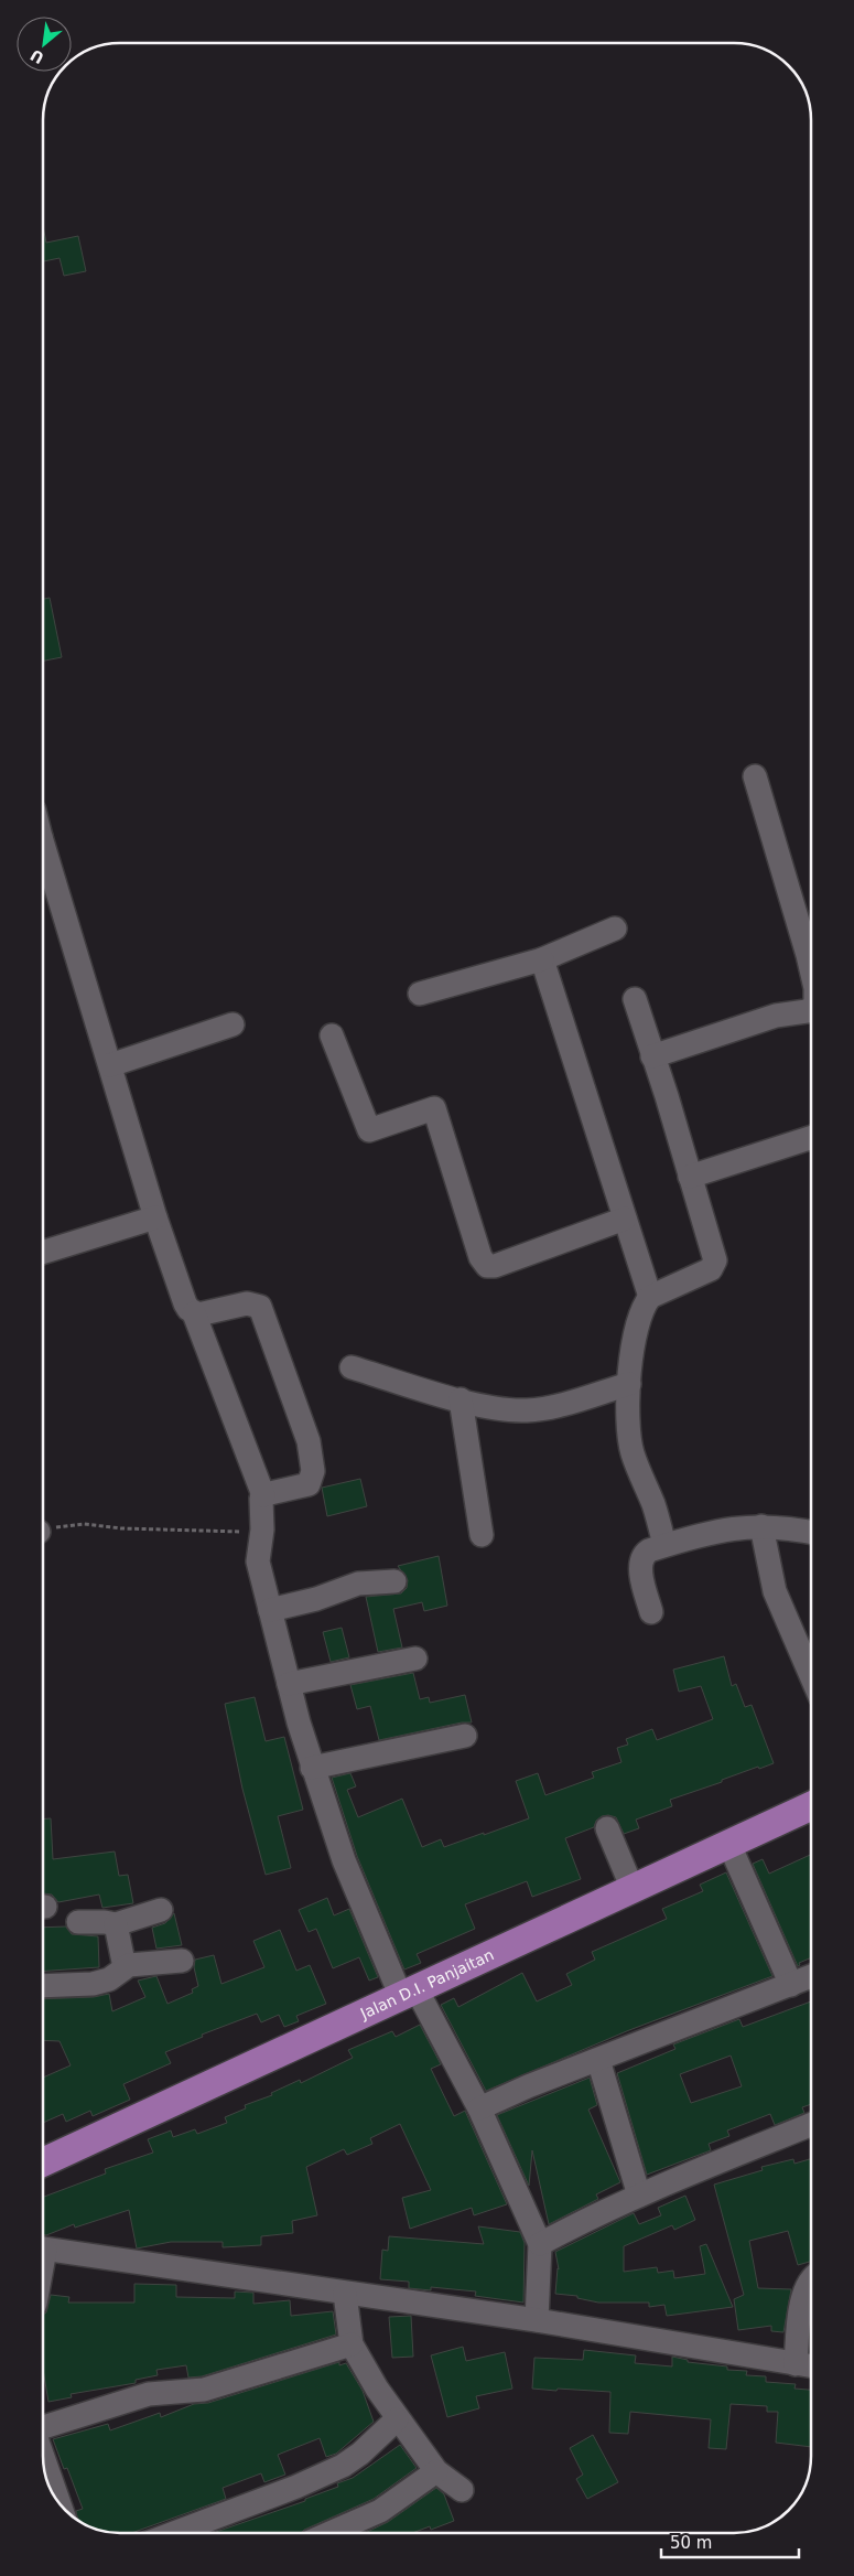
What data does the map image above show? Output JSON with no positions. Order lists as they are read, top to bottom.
{
  "streets": {
    "main road": ["Jalan D.I. Panjaitan"]
  },
  "scale_bar": "50 m",
  "north": "bottom left"
}
